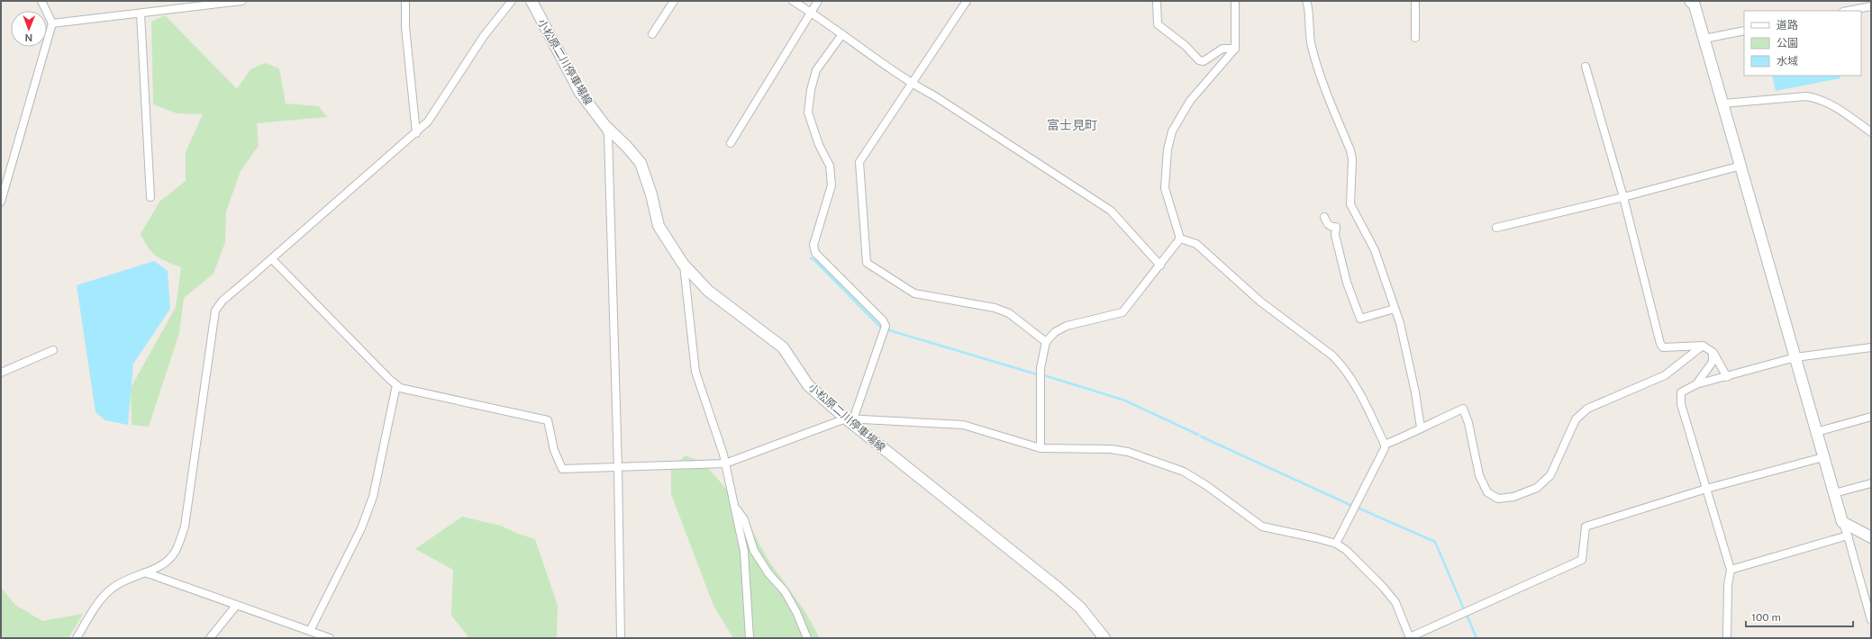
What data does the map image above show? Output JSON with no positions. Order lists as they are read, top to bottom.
{
  "streets": {
    "main road": ["小松原二川停車場線"]
  },
  "districts": ["富士見町"],
  "legend": ["道路", "公園", "水域"],
  "scale_bar": "100 m",
  "north": "bottom"
}
